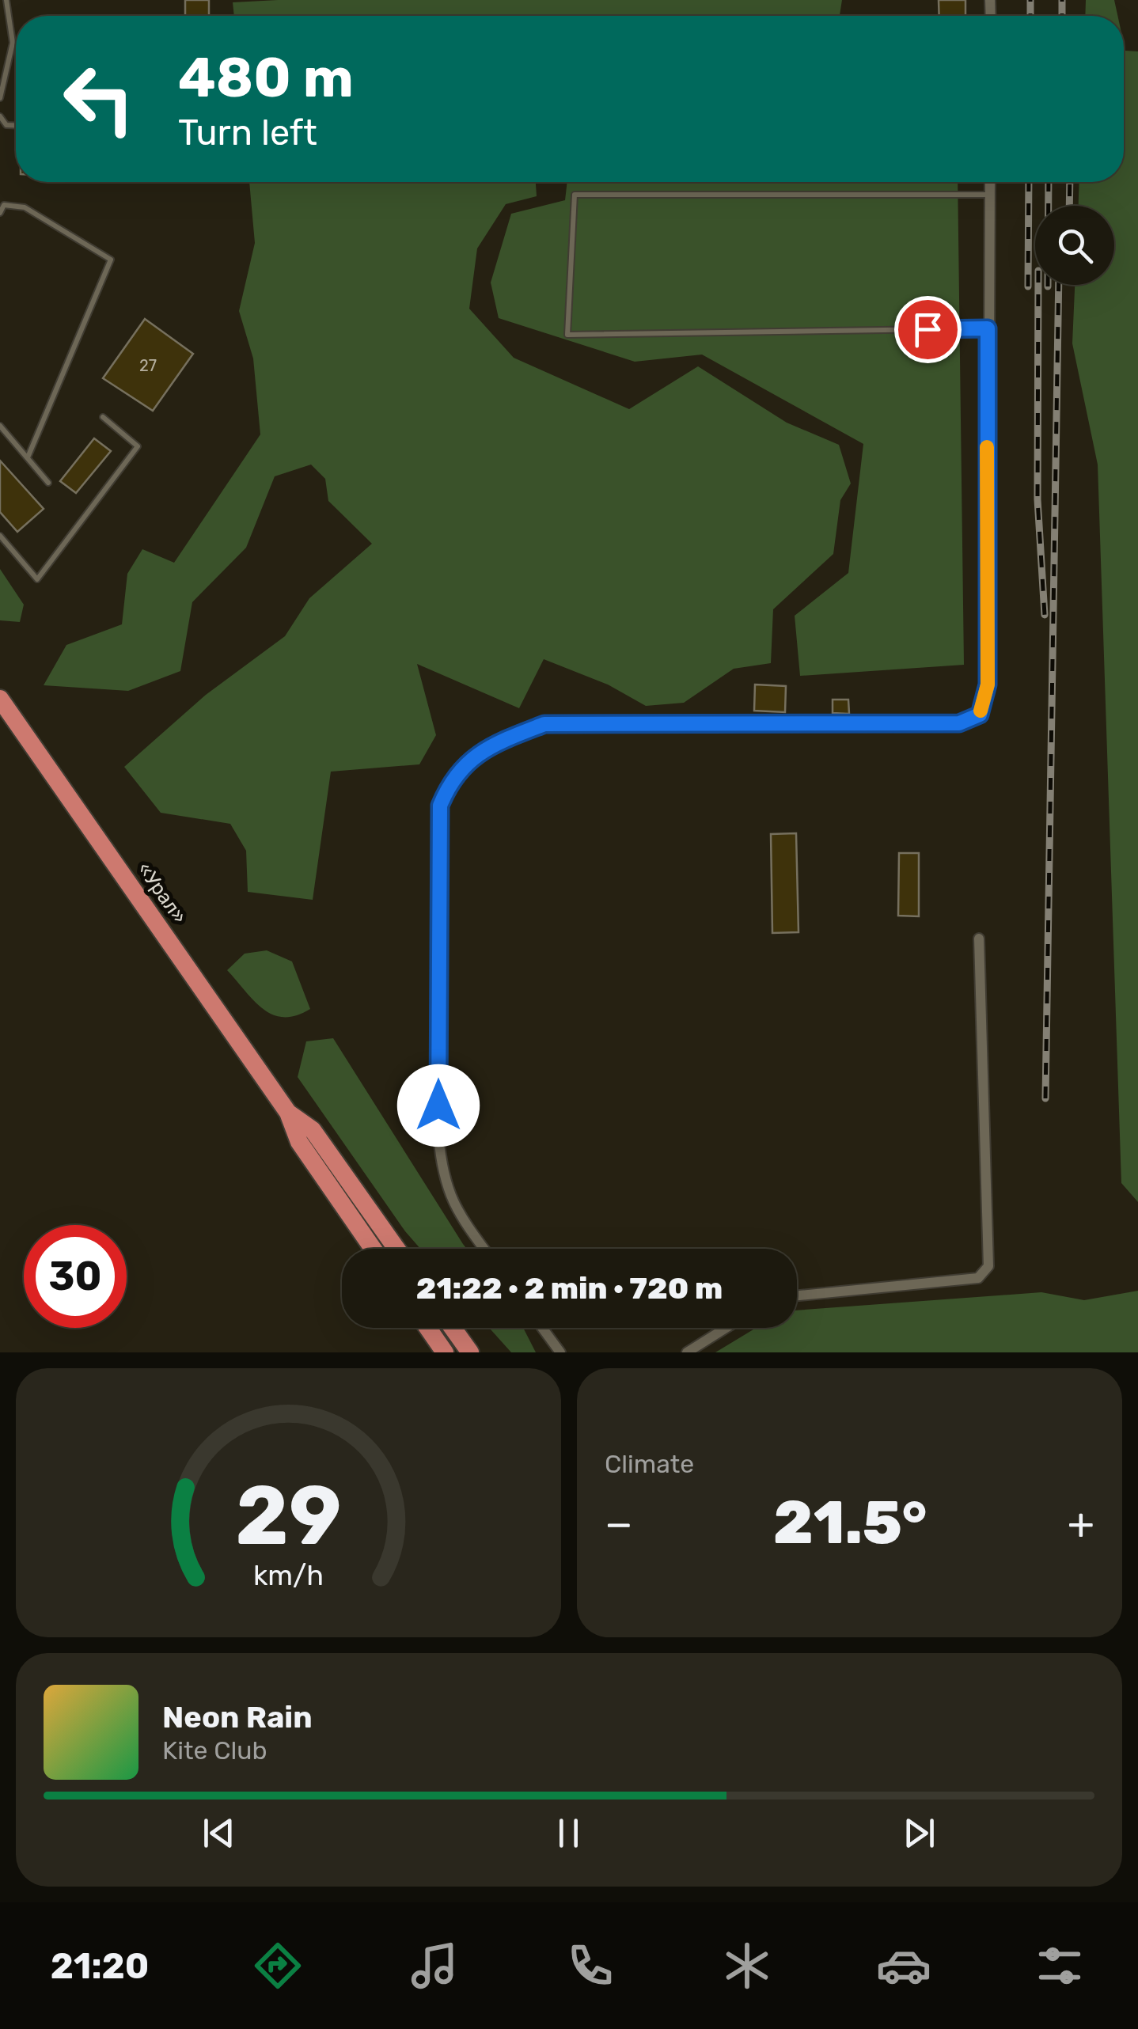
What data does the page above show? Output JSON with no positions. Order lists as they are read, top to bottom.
{
  "streets": {
    "highway": ["«Урал»"]
  },
  "house_numbers": ["27"],
  "page": {
    "turn": ["480 m", "Turn left"],
    "limit": "30",
    "trip": "21:22 · 2 min · 720 m",
    "tile": "Climate",
    "heat": ["−", "21.5°", "+"],
    "song": ["Neon Rain", "Kite Club"],
    "tabs": "21:20",
    "gauge": ["29", "km/h"]
  }
}
